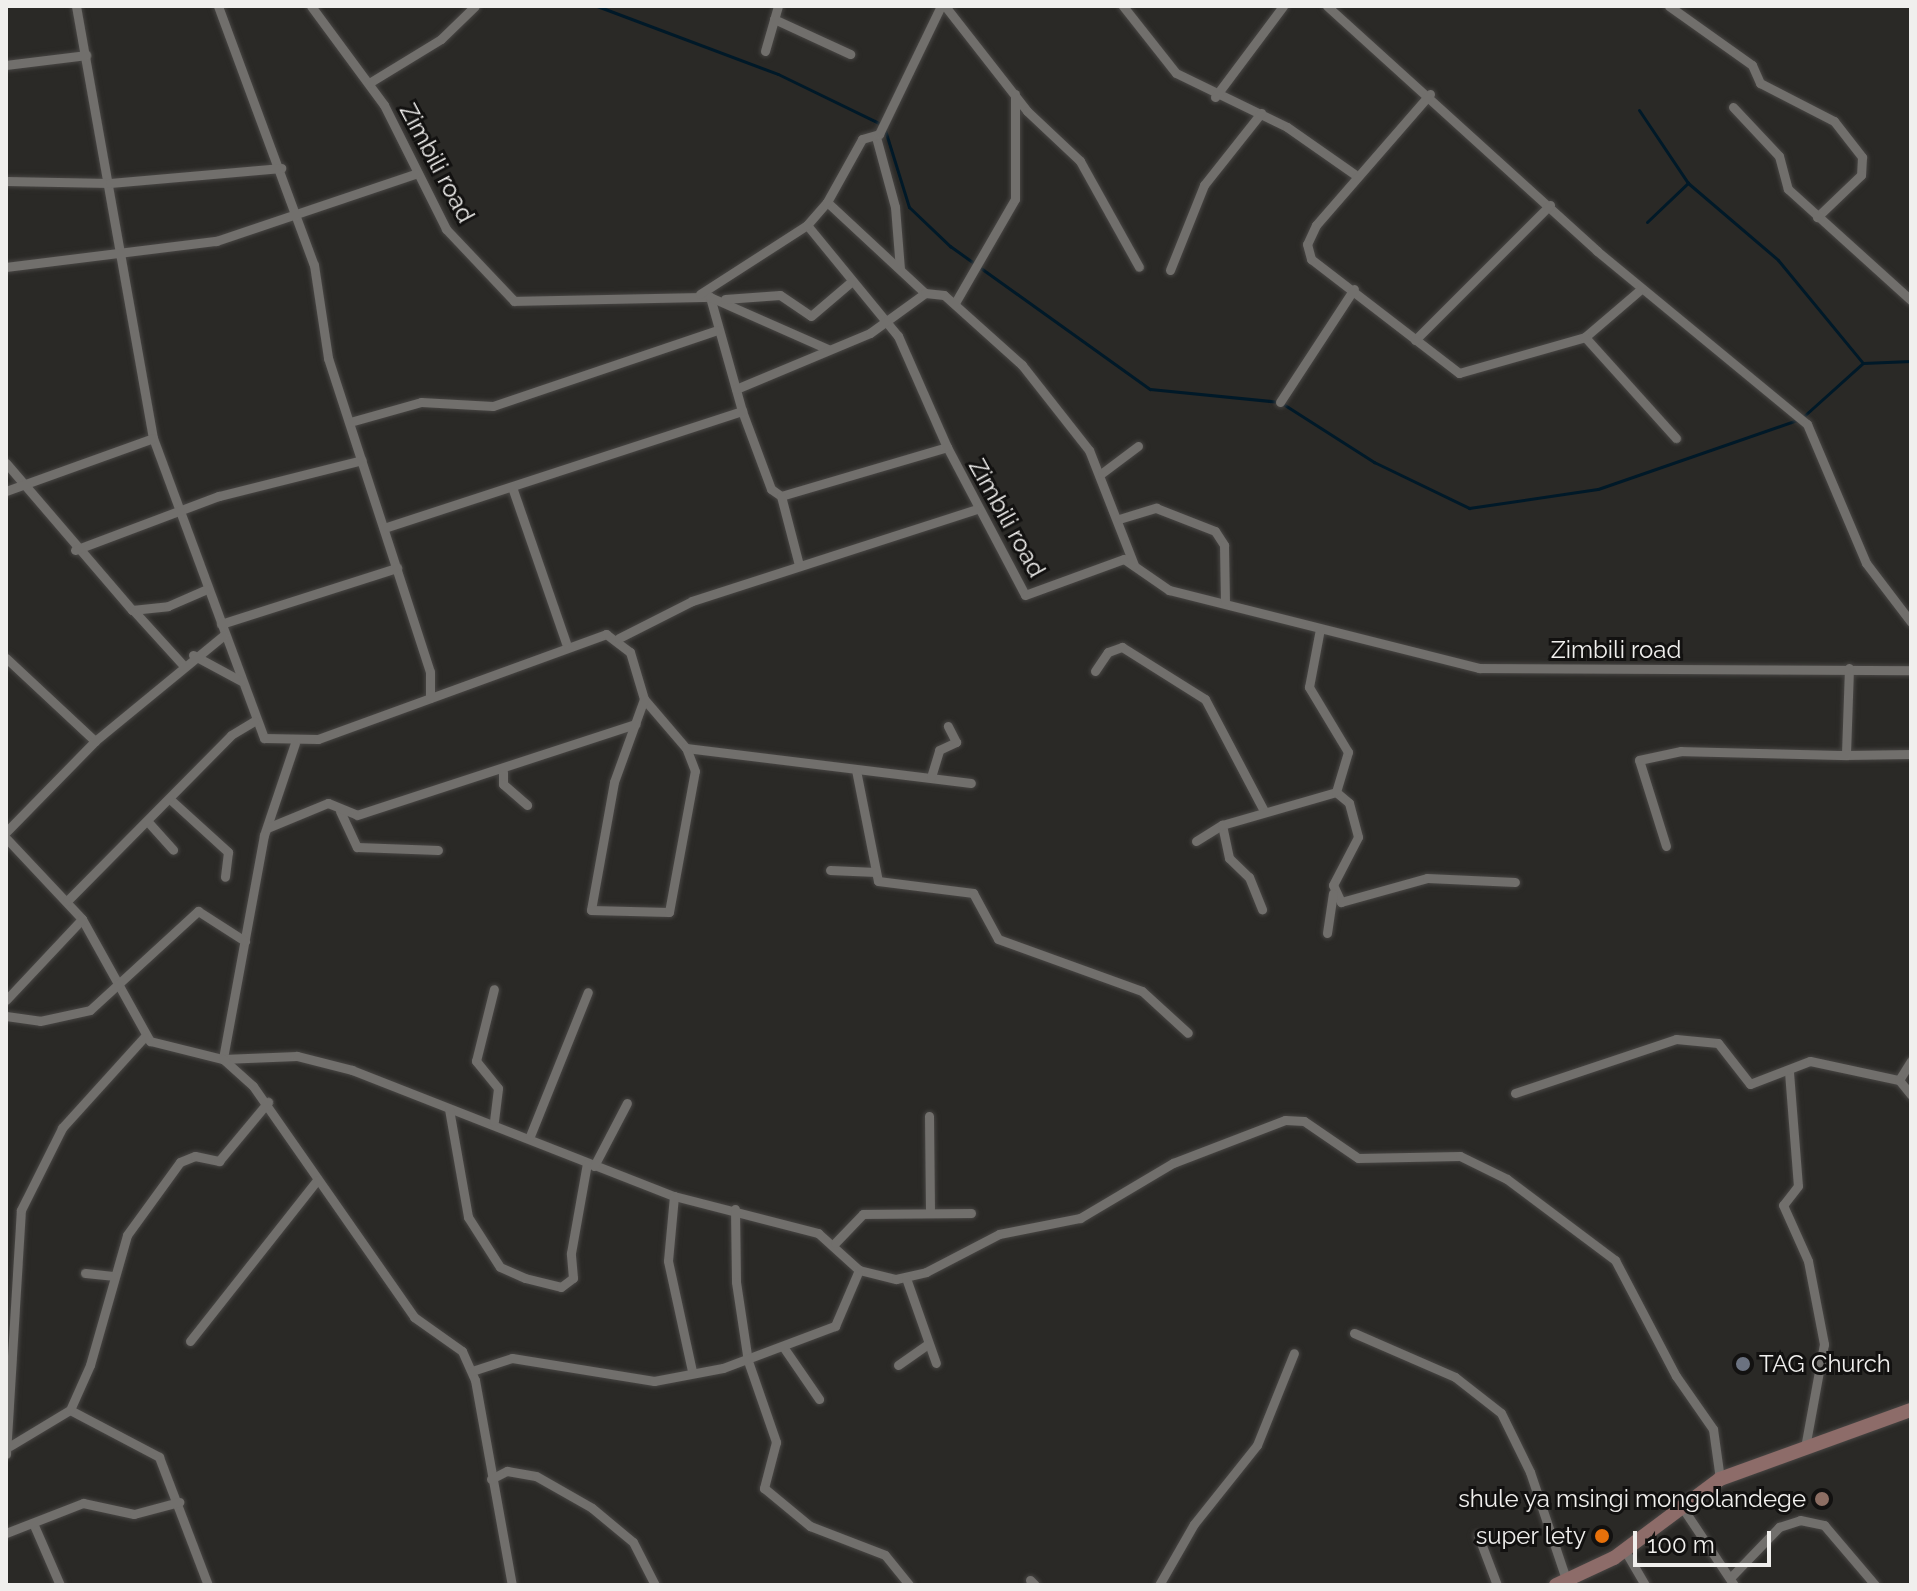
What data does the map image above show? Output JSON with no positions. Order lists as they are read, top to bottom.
{
  "streets": {
    "street": ["Zimbili road"]
  },
  "places": ["TAG Church", "shule ya msingi mongolandege", "super lety"],
  "scale_bar": "100 m"
}
